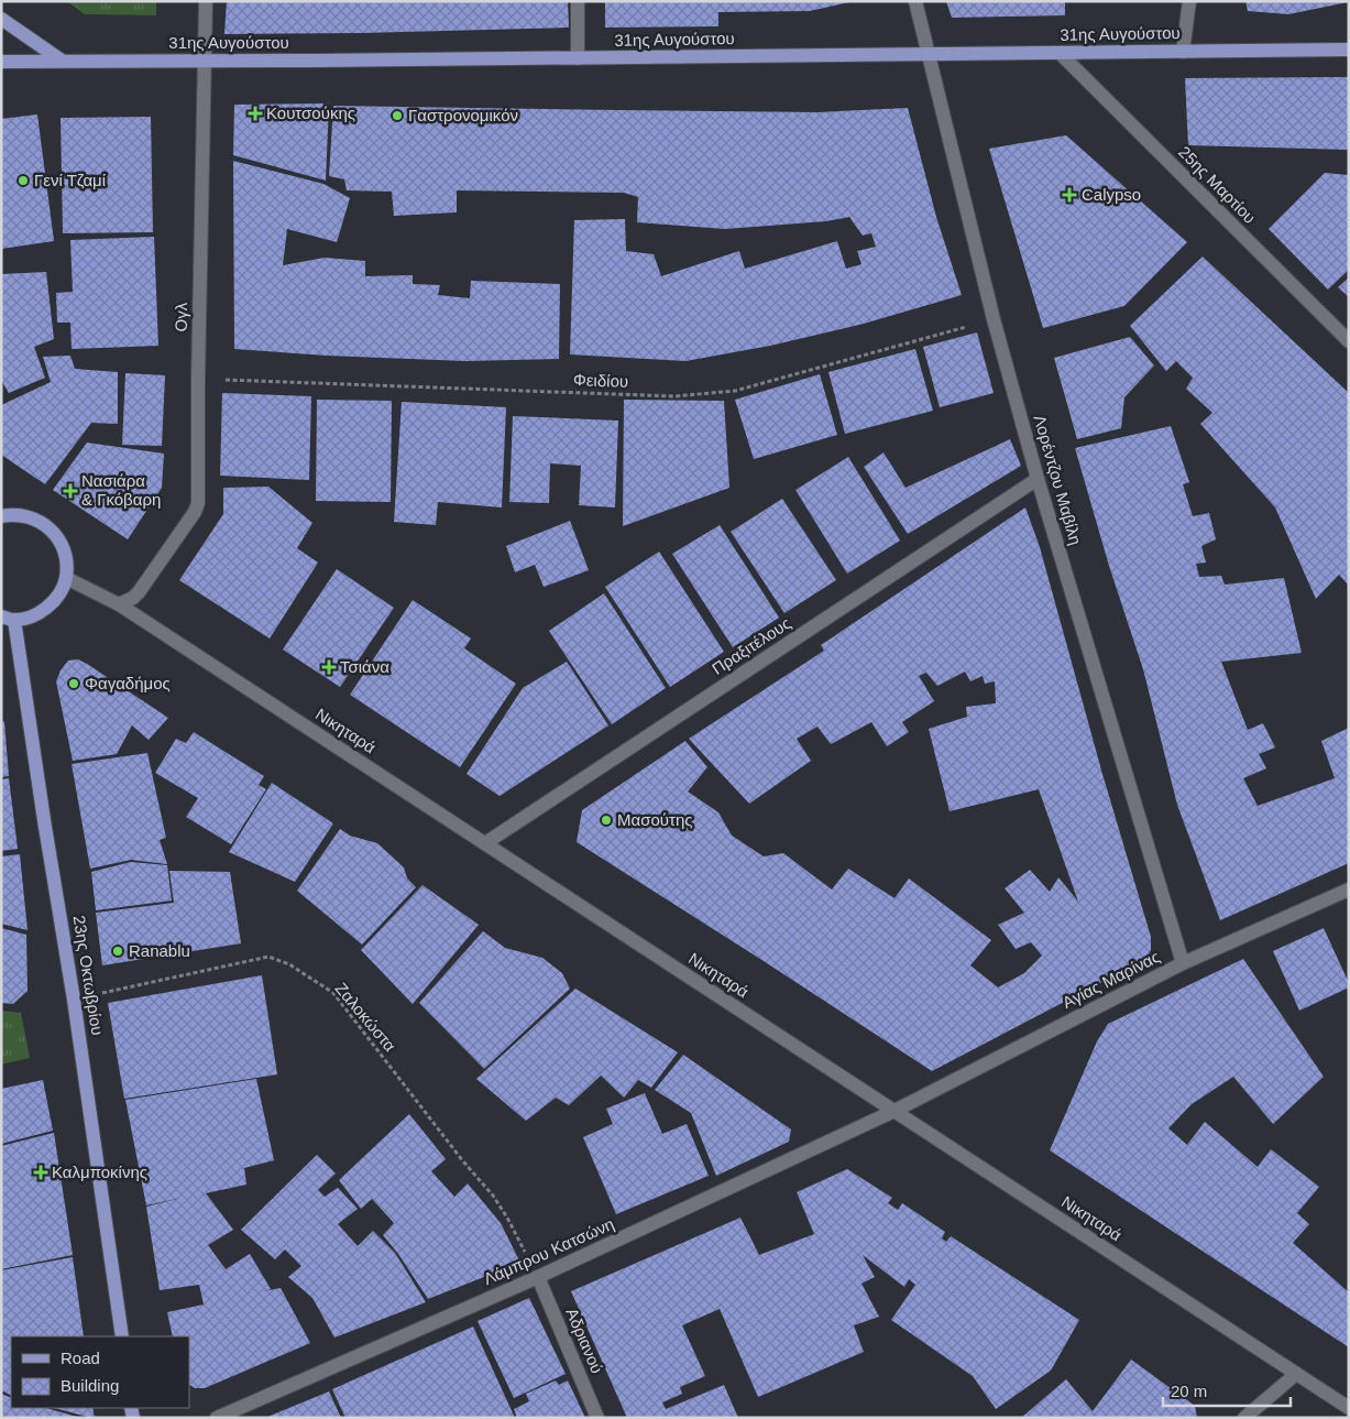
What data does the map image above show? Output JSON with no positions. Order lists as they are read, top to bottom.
{
  "streets": {
    "main road": ["31ης Αυγούστου", "23ης Οκτωβρίου"],
    "street": [
      "25ης Μαρτίου",
      "Ογλ",
      "Λορέντζου Μαβίλη",
      "Πραξιτέλους",
      "Νικηταρά",
      "Αγίας Μαρίνας",
      "Λάμπρου Κατσώνη",
      "Αδριανού"
    ],
    "path": ["Φειδίου", "Ζαλοκώστα"]
  },
  "crossings": [
    ["31ης Αυγούστου", "25ης Μαρτίου"],
    ["31ης Αυγούστου", "Ογλ"],
    ["31ης Αυγούστου", "Λορέντζου Μαβίλη"],
    ["Ογλ", "Φειδίου"],
    ["Ογλ", "Νικηταρά"],
    ["Φειδίου", "Λορέντζου Μαβίλη"],
    ["Λορέντζου Μαβίλη", "Πραξιτέλους"],
    ["Λορέντζου Μαβίλη", "Αγίας Μαρίνας"],
    ["Πραξιτέλους", "Νικηταρά"],
    ["Νικηταρά", "Αγίας Μαρίνας"],
    ["Νικηταρά", "Λάμπρου Κατσώνη"],
    ["23ης Οκτωβρίου", "Ζαλοκώστα"],
    ["Αγίας Μαρίνας", "Λάμπρου Κατσώνη"],
    ["Ζαλοκώστα", "Λάμπρου Κατσώνη"],
    ["Ζαλοκώστα", "Αδριανού"],
    ["Λάμπρου Κατσώνη", "Αδριανού"]
  ],
  "places": {
    "health": [
      "Κουτσούκης",
      "Calypso",
      "Νασιάρα & Γκόβαρη",
      "Τσιάνα",
      "Καλμποκίνης"
    ],
    "other": [
      "Γαστρονομικόν",
      "Γενί Τζαμί",
      "Φαγαδήμος",
      "Μασούτης",
      "Ranablu"
    ]
  },
  "legend": ["Road", "Building"],
  "scale_bar": "20 m"
}
